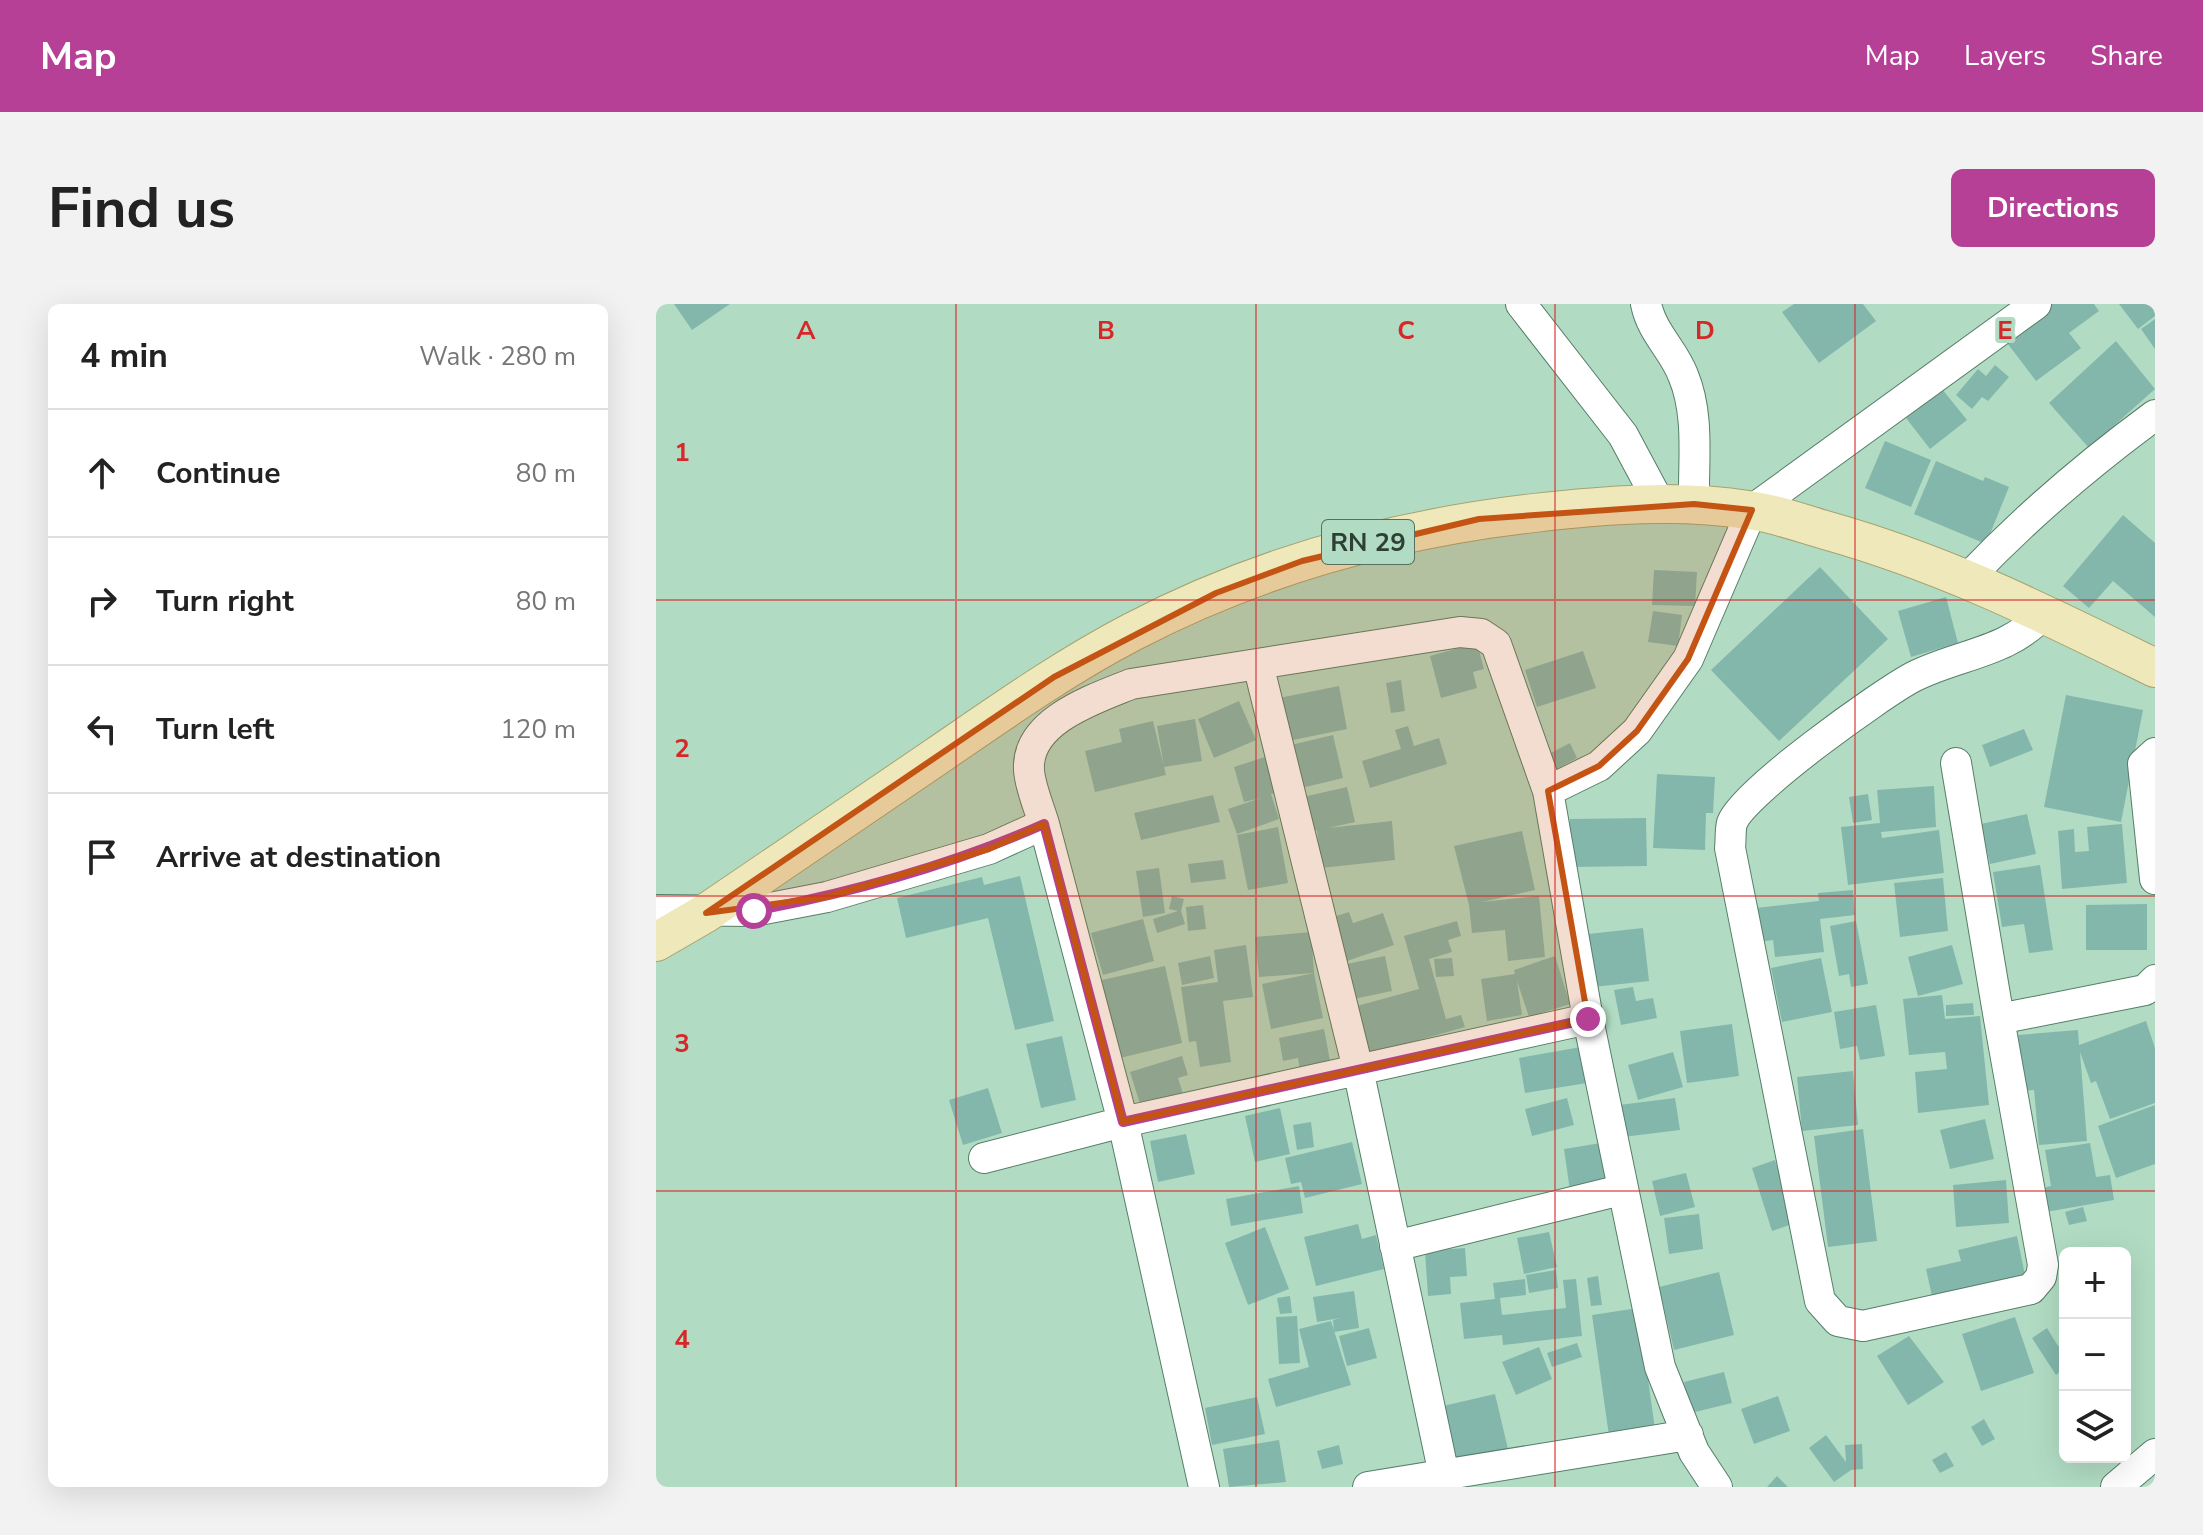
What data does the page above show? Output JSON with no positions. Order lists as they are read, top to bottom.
{
  "streets": {
    "main road": ["RN 29"]
  },
  "page": {
    "header": "Map",
    "nav": ["Map", "Layers", "Share"],
    "buttons": "Directions",
    "title": "Find us",
    "heading": ["4 min", "Walk · 280 m"],
    "list": [
      ["Continue", "80 m"],
      ["Turn right", "80 m"],
      ["Turn left", "120 m"],
      "Arrive at destination"
    ],
    "map_buttons": ["+", "−"]
  },
  "grid": {
    "columns": [
      "A",
      "B",
      "C",
      "D",
      "E"
    ],
    "rows": [
      "1",
      "2",
      "3",
      "4"
    ]
  }
}
